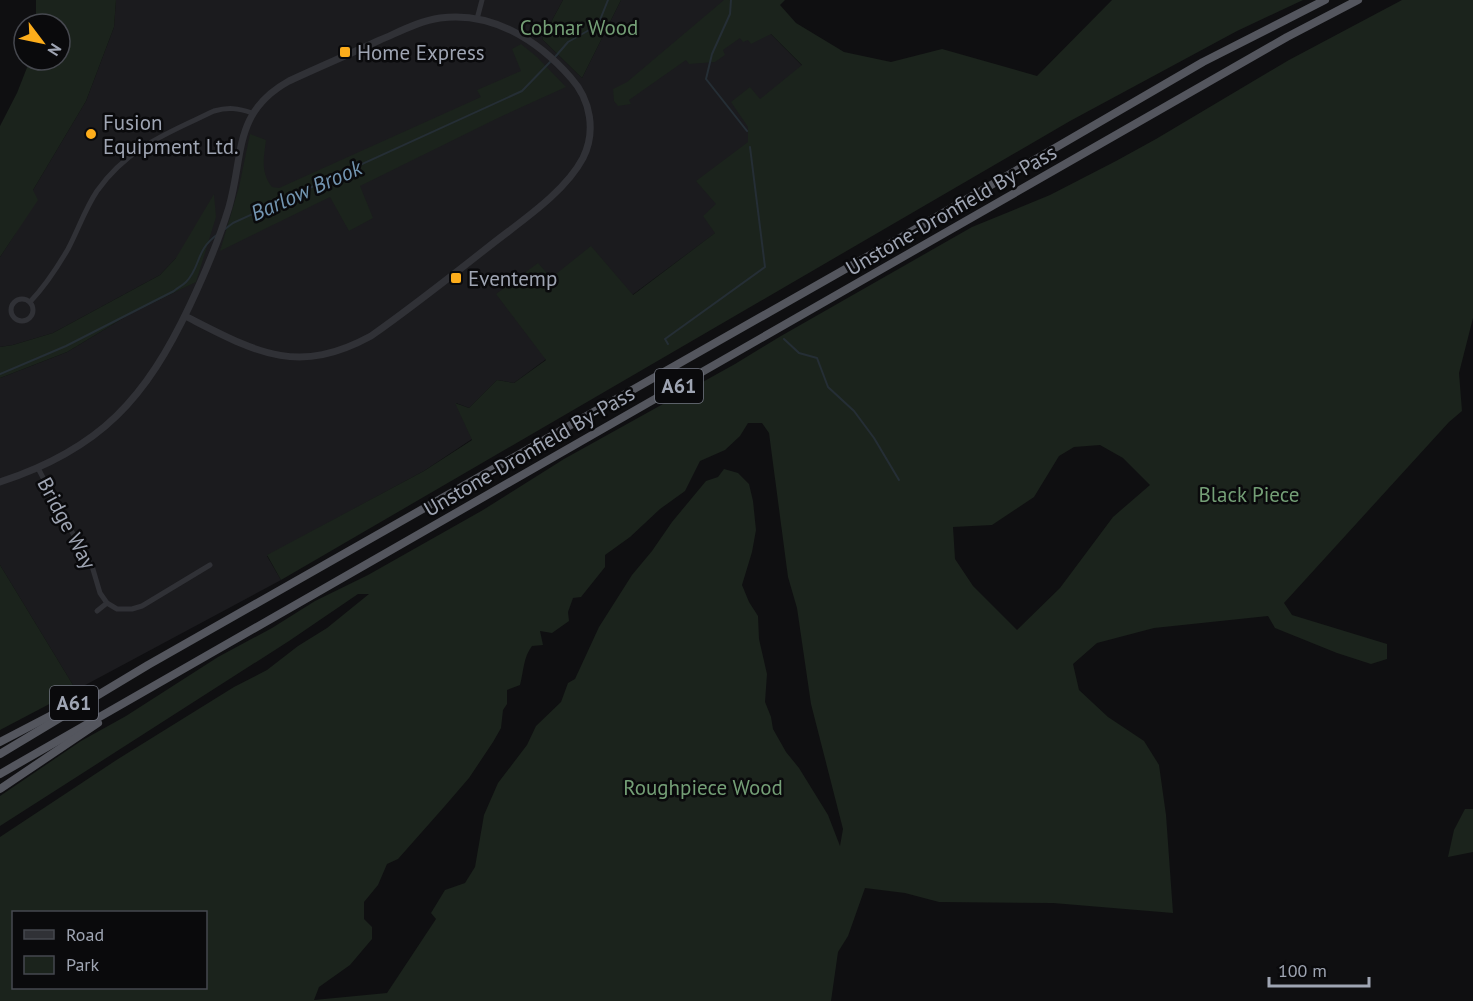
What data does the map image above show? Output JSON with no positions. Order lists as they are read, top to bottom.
{
  "streets": {
    "highway": ["Unstone-Dronfield By-Pass", "A61"],
    "street": ["Bridge Way"]
  },
  "crossings": [
    ["Unstone-Dronfield By-Pass", "A61"]
  ],
  "water": ["Barlow Brook"],
  "parks": ["Cobnar Wood", "Black Piece", "Roughpiece Wood"],
  "places": {
    "transit": ["Home Express", "Eventemp"],
    "other": ["Fusion Equipment Ltd."]
  },
  "legend": ["Road", "Park"],
  "scale_bar": "100 m",
  "north": "bottom right"
}
